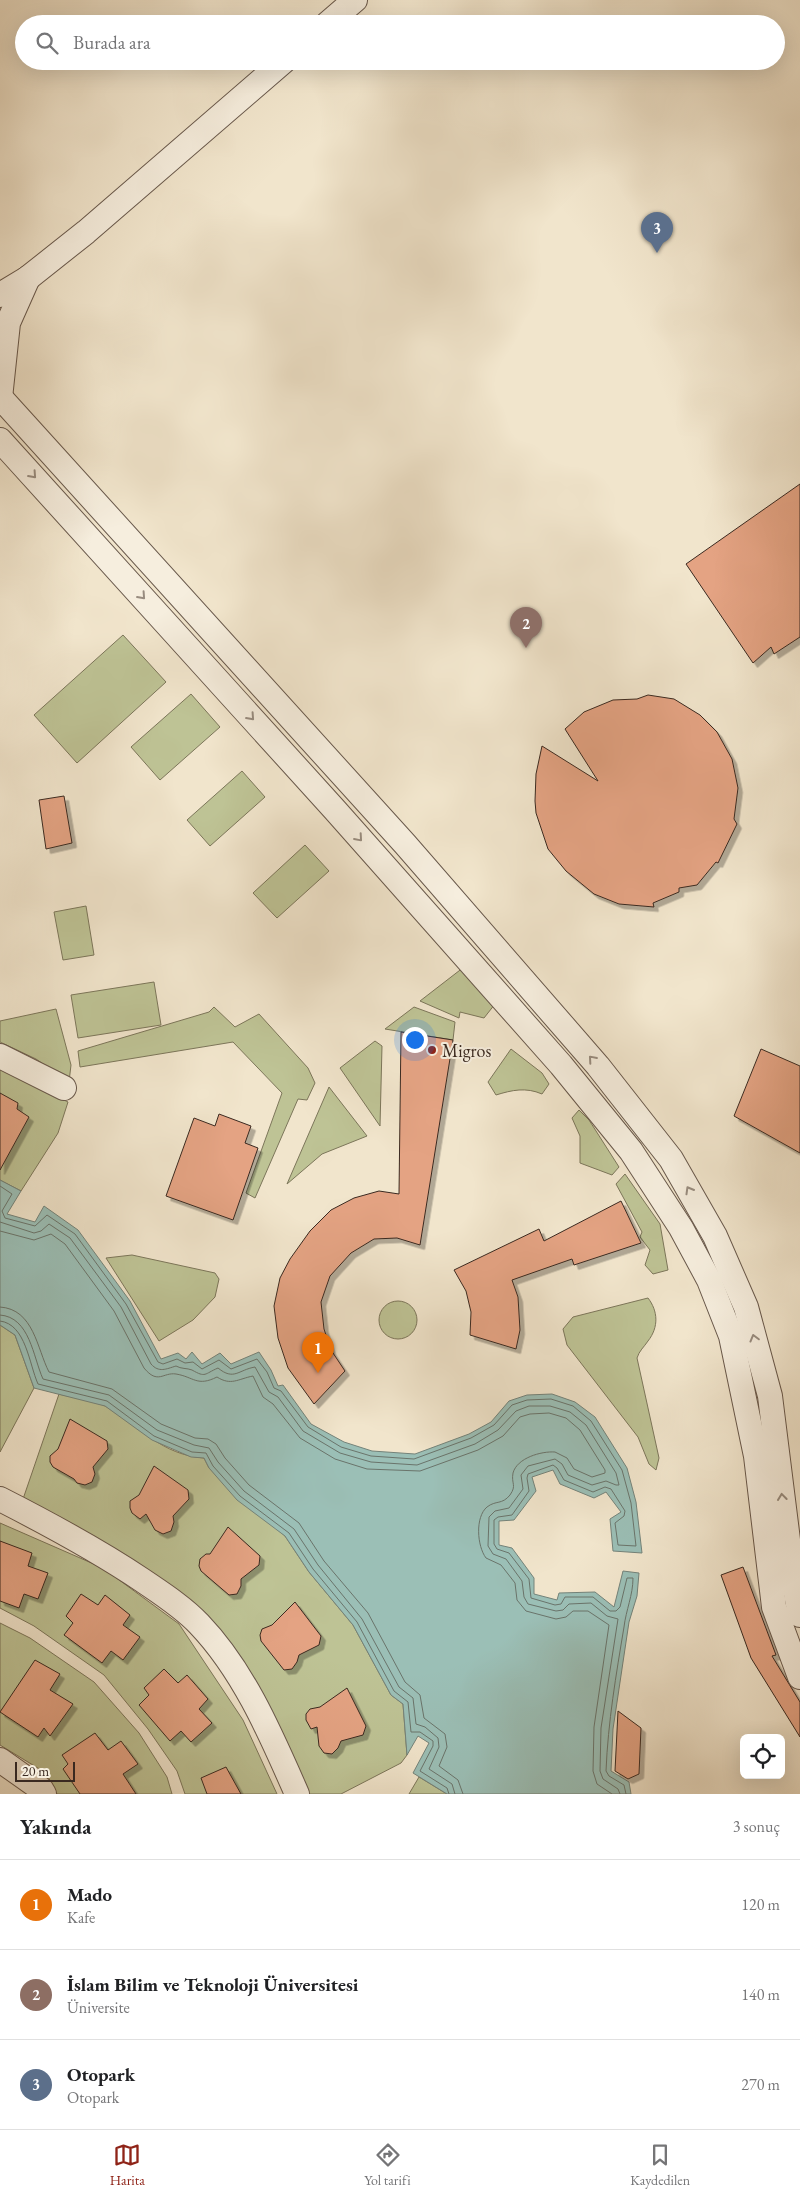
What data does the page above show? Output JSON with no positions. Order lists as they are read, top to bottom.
{
  "places": ["Migros"],
  "scale_bar": "20 m",
  "page": {
    "search": "Burada ara",
    "pins": ["3", "2", "1"],
    "scale": "20 m",
    "heading": ["Yakında", "3 sonuç"],
    "list": [
      {
        "mark": "1",
        "name": "Mado",
        "note": "Kafe",
        "value": "120 m"
      },
      {
        "mark": "2",
        "name": "İslam Bilim ve Teknoloji Üniversitesi",
        "note": "Üniversite",
        "value": "140 m"
      },
      {
        "mark": "3",
        "name": "Otopark",
        "note": "Otopark",
        "value": "270 m"
      }
    ],
    "nav": ["Harita", "Yol tarifi", "Kaydedilen"]
  }
}
